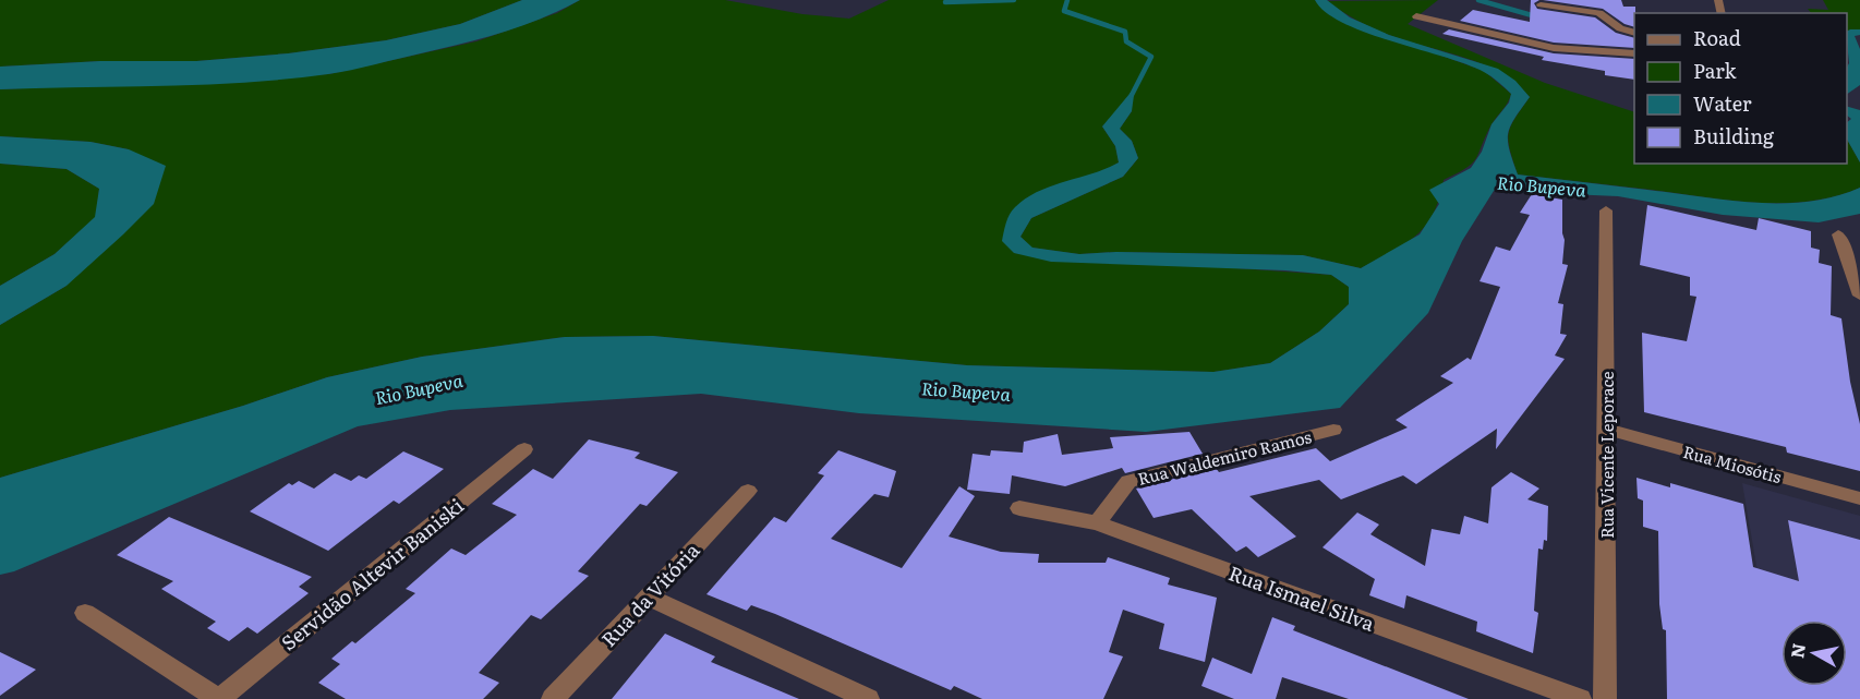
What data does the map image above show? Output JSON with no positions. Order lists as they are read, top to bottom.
{
  "streets": {
    "street": [
      "Rua Vicente Leporace",
      "Rua Waldemiro Ramos",
      "Rua Miosótis",
      "Servidão Altevir Baniski",
      "Rua da Vitória",
      "Rua Ismael Silva"
    ]
  },
  "crossings": [
    ["Rua Vicente Leporace", "Rua Miosótis"],
    ["Rua Waldemiro Ramos", "Rua Ismael Silva"]
  ],
  "water": ["Rio Bupeva"],
  "legend": [
    "Road",
    "Park",
    "Water",
    "Building"
  ],
  "north": "left"
}
